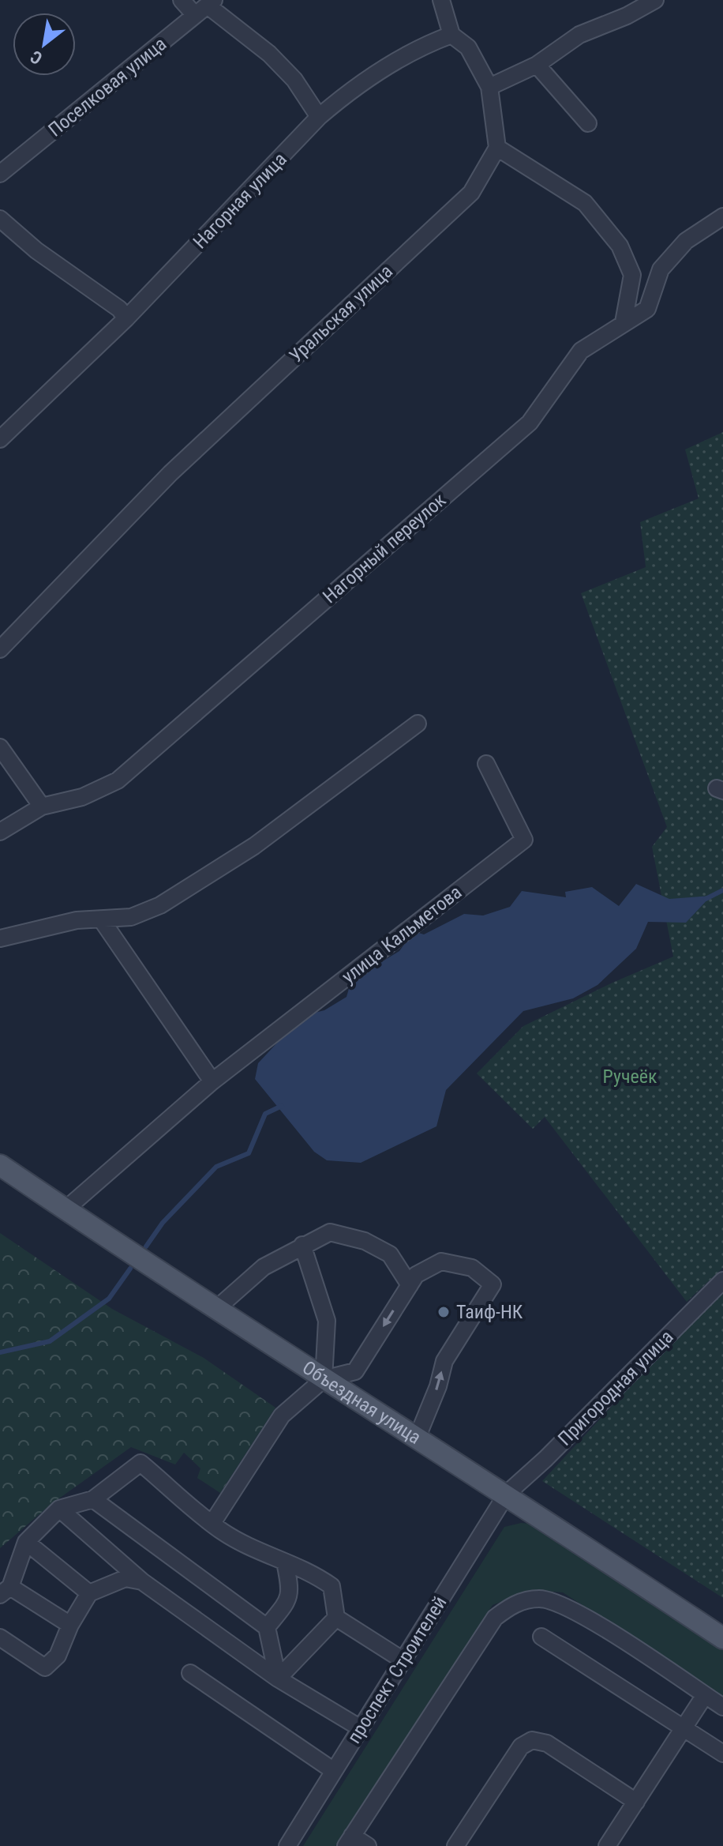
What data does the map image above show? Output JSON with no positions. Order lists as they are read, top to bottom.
{
  "streets": {
    "main road": ["Объездная улица"],
    "street": [
      "Поселковая улица",
      "Нагорная улица",
      "Уральская улица",
      "Нагорный переулок",
      "улица Кальметова",
      "Пригородная улица",
      "проспект Строителей"
    ]
  },
  "crossings": [
    ["улица Кальметова", "Объездная улица"],
    ["Пригородная улица", "Объездная улица"],
    ["Пригородная улица", "проспект Строителей"],
    ["Объездная улица", "проспект Строителей"]
  ],
  "parks": ["Ручеёк"],
  "places": ["Таиф-НК"],
  "north": "bottom left"
}
